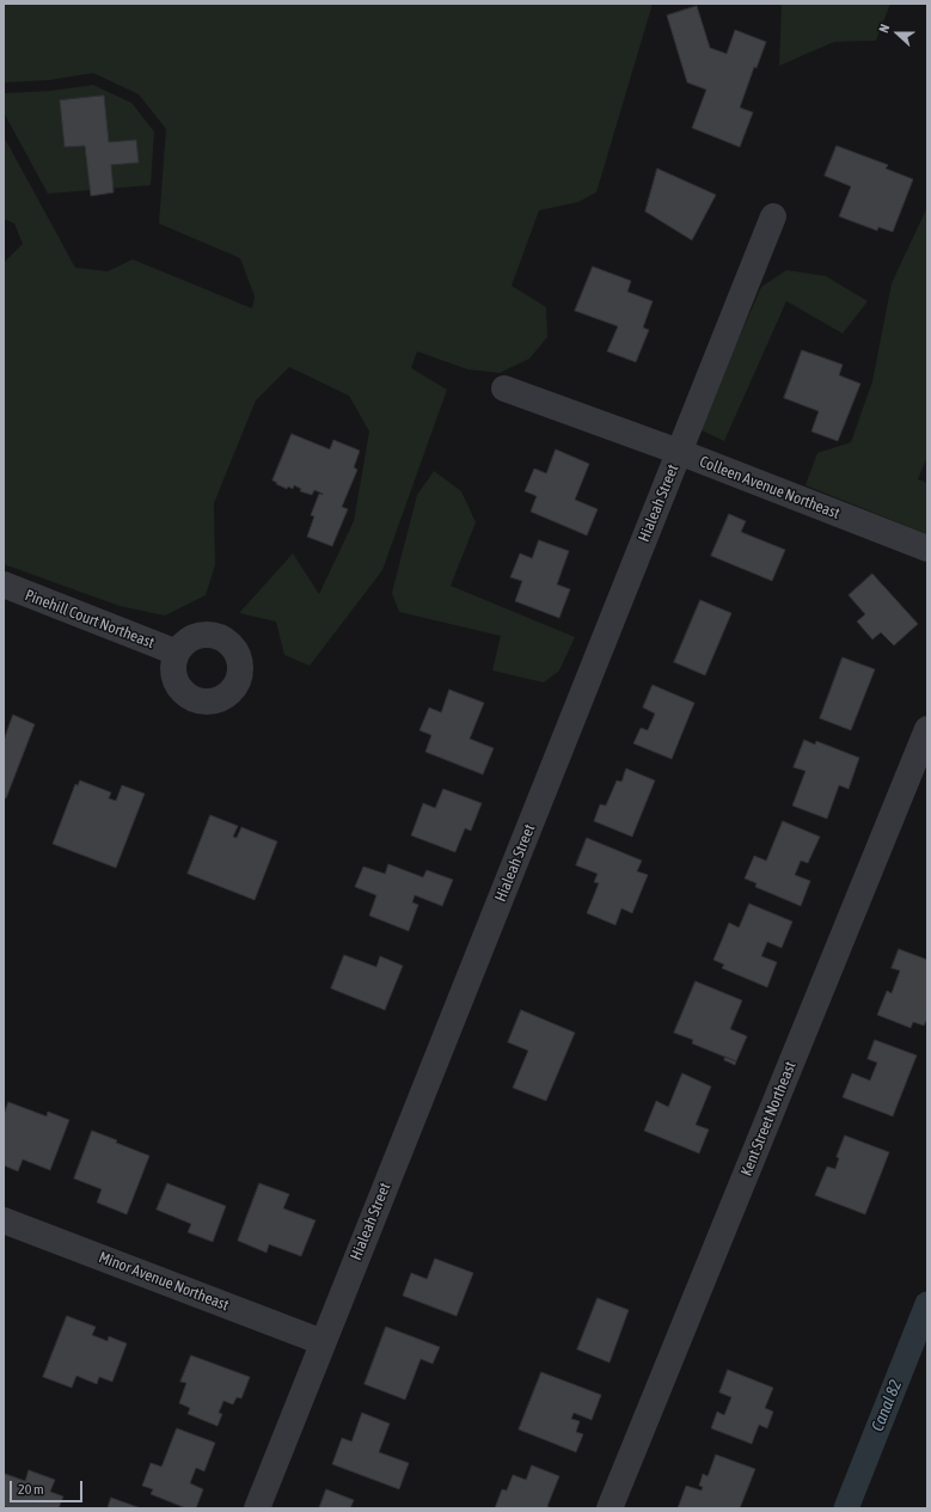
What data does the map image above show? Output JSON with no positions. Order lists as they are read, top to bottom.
{
  "streets": {
    "street": [
      "Colleen Avenue Northeast",
      "Hialeah Street",
      "Pinehill Court Northeast",
      "Kent Street Northeast",
      "Minor Avenue Northeast"
    ]
  },
  "crossings": [
    ["Colleen Avenue Northeast", "Hialeah Street"],
    ["Hialeah Street", "Minor Avenue Northeast"]
  ],
  "water": ["Canal 82"],
  "scale_bar": "20 m",
  "north": "left"
}
